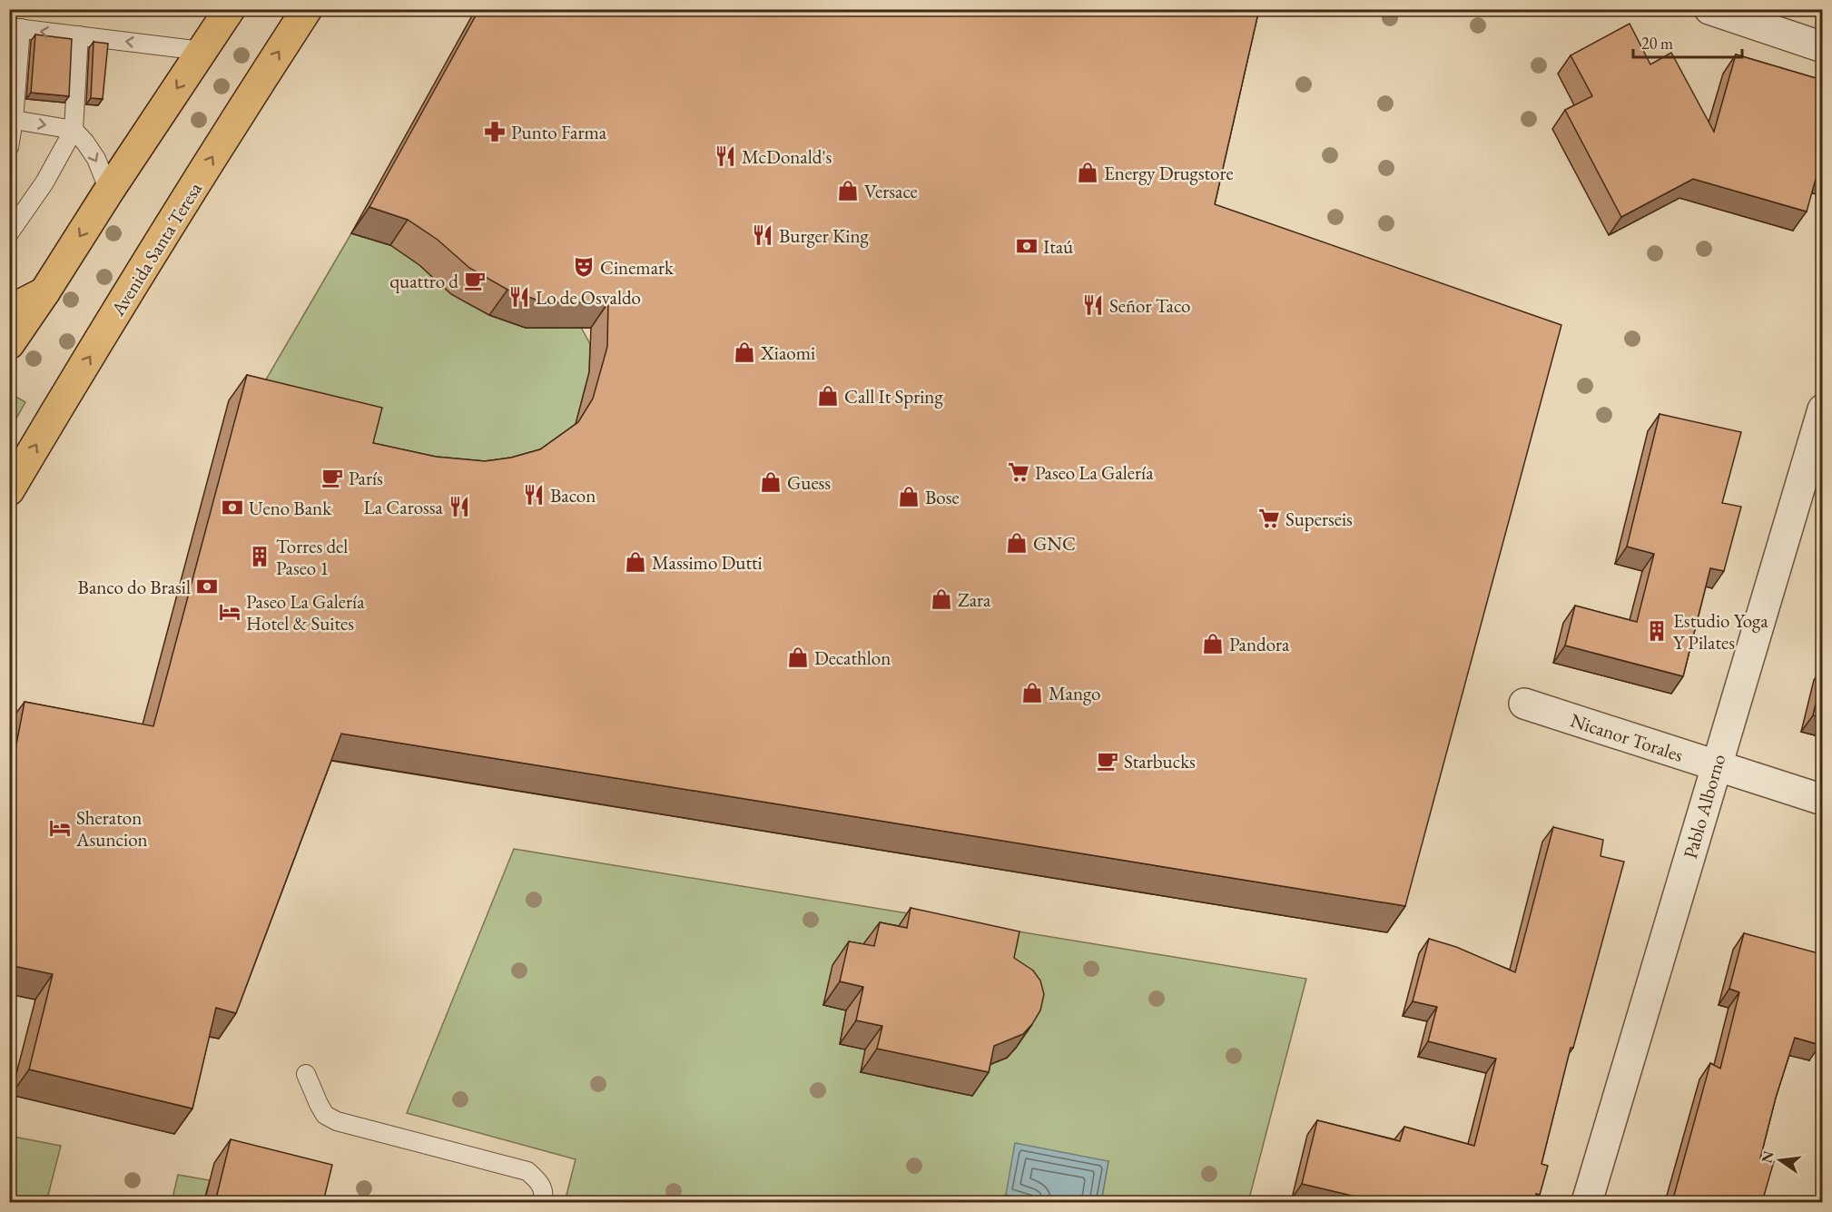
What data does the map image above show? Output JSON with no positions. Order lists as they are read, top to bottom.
{
  "streets": {
    "main road": ["Avenida Santa Teresa"],
    "street": ["Nicanor Torales", "Pablo Alborno"]
  },
  "crossings": [
    ["Nicanor Torales", "Pablo Alborno"]
  ],
  "places": {
    "pharmacy": ["Punto Farma"],
    "restaurant": [
      "McDonald's",
      "Burger King",
      "Lo de Osvaldo",
      "Señor Taco",
      "Bacon",
      "La Carossa"
    ],
    "shop": [
      "Energy Drugstore",
      "Versace",
      "Xiaomi",
      "Call It Spring",
      "Guess",
      "Bose",
      "GNC",
      "Massimo Dutti",
      "Zara",
      "Pandora",
      "Decathlon",
      "Mango"
    ],
    "bank": ["Itaú", "Ueno Bank", "Banco do Brasil"],
    "theatre": ["Cinemark"],
    "cafe": ["quattro d", "París", "Starbucks"],
    "supermarket": ["Paseo La Galería", "Superseis"],
    "building": ["Torres del Paseo 1", "Estudio Yoga Y Pilates"],
    "hotel": ["Paseo La Galería Hotel & Suites", "Sheraton Asuncion"]
  },
  "scale_bar": "20 m",
  "north": "left"
}
